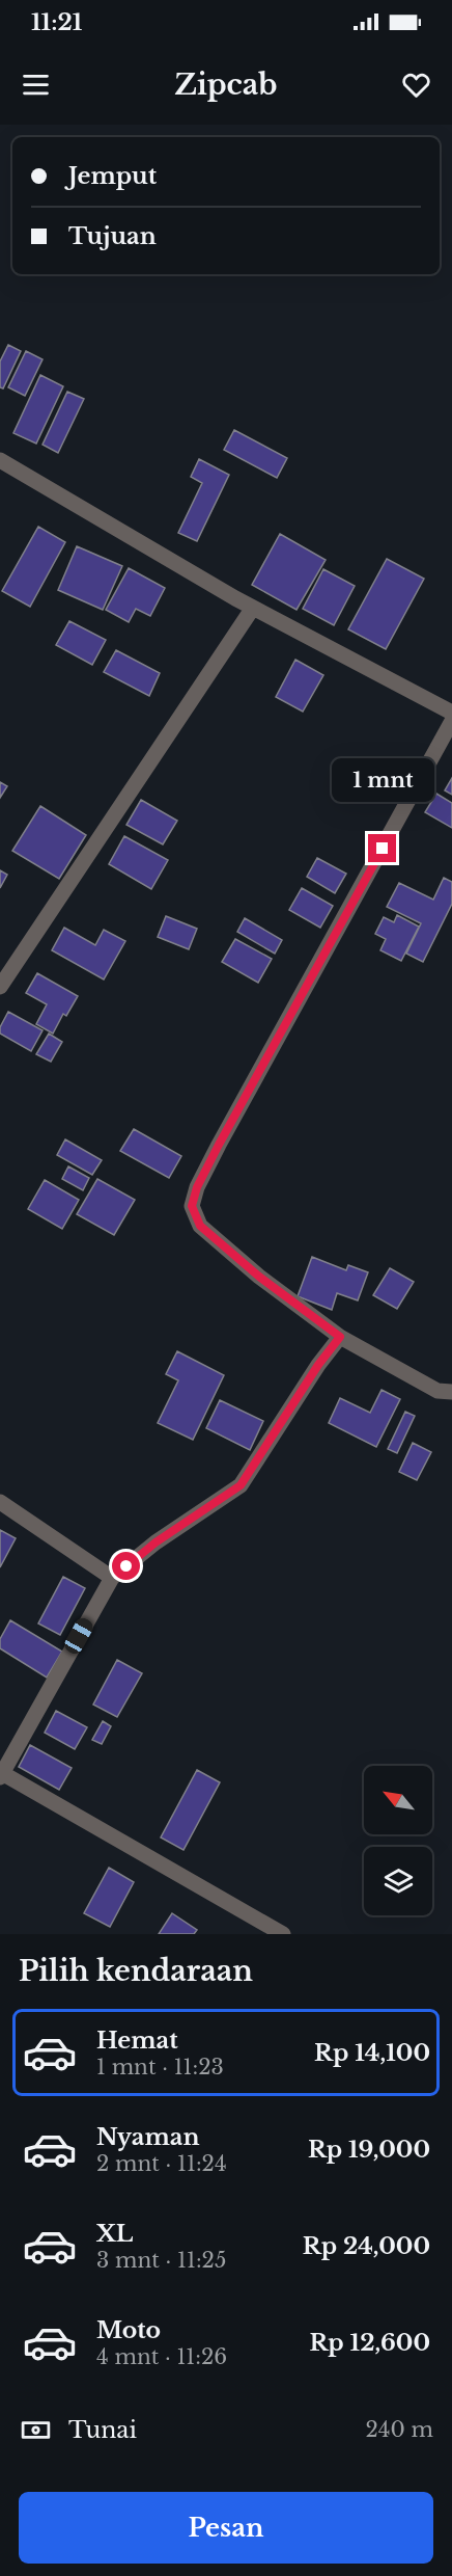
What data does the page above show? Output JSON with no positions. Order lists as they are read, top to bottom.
{
  "north": "top left",
  "page": {
    "status": "11:21",
    "header": "Zipcab",
    "banner": ["Jemput", "Tujuan"],
    "bubble": "1 mnt",
    "heading": "Pilih kendaraan",
    "list": [
      {
        "name": "Hemat",
        "note": "1 mnt · 11:23",
        "value": "Rp 14,100"
      },
      {
        "name": "Nyaman",
        "note": "2 mnt · 11:24",
        "value": "Rp 19,000"
      },
      {
        "name": "XL",
        "note": "3 mnt · 11:25",
        "value": "Rp 24,000"
      },
      {
        "name": "Moto",
        "note": "4 mnt · 11:26",
        "value": "Rp 12,600"
      }
    ],
    "pay": ["Tunai", "240 m"],
    "buttons": "Pesan"
  }
}
